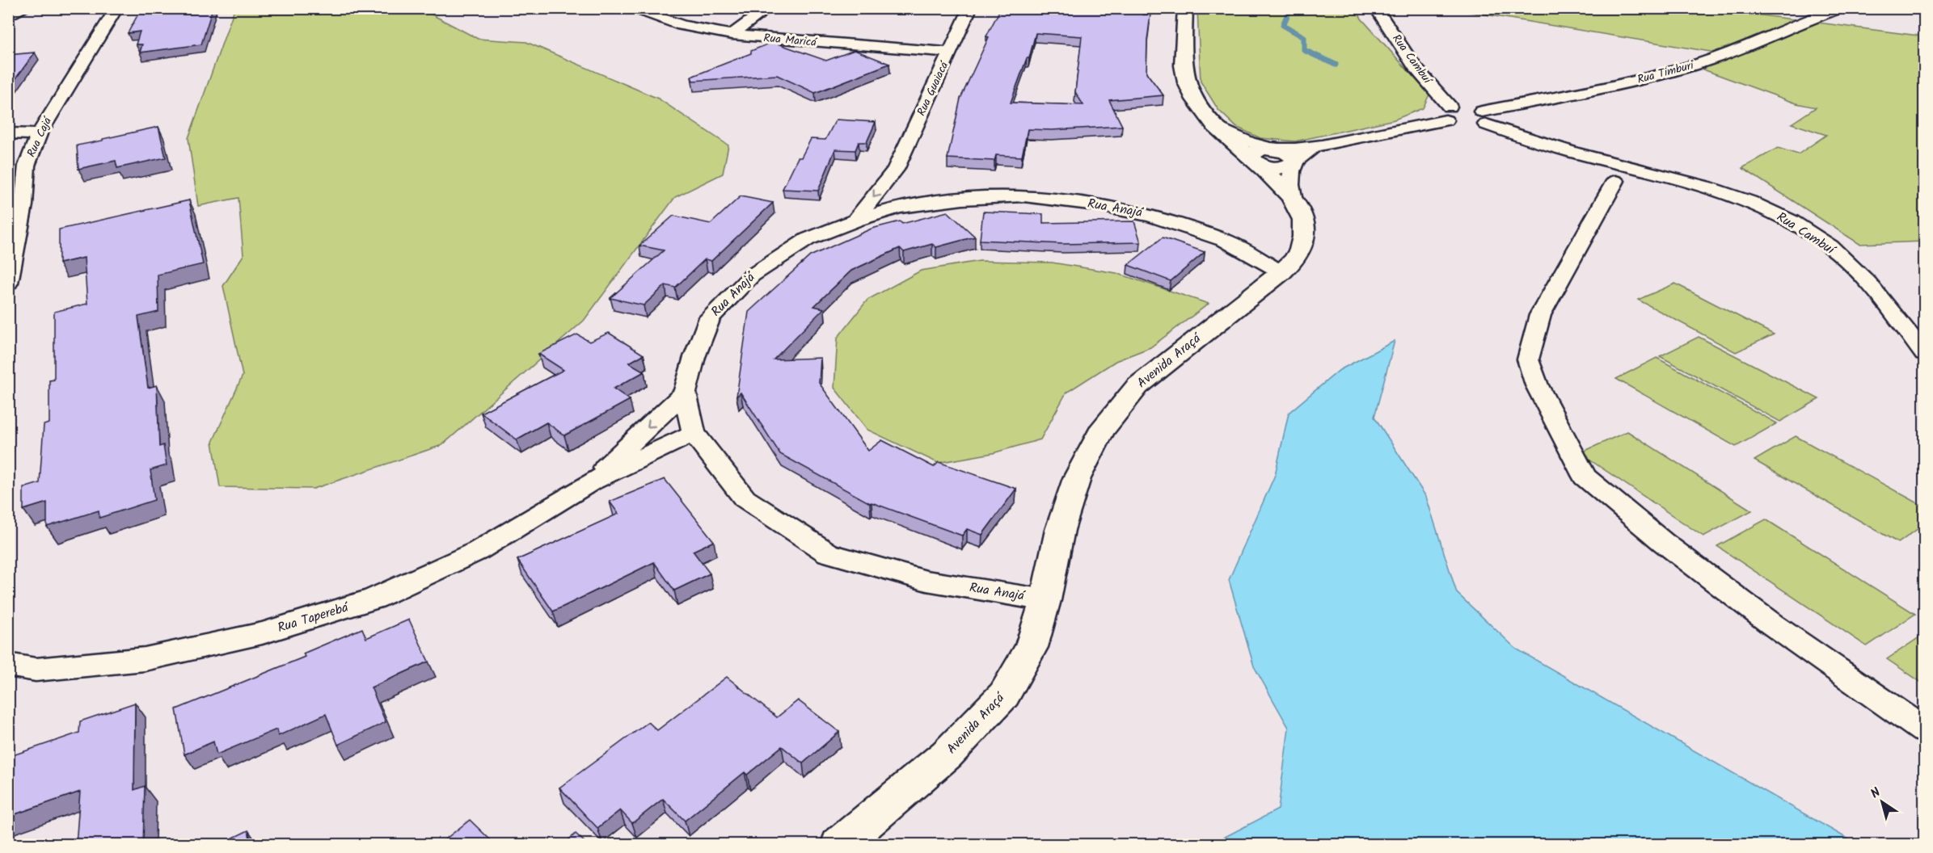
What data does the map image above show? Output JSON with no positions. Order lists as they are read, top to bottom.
{
  "streets": {
    "street": [
      "Rua Maricá",
      "Rua Cambuí",
      "Rua Timburi",
      "Rua Guaiacá",
      "Rua Cajá",
      "Rua Anajá",
      "Avenida Araçá",
      "Rua Taperebá"
    ]
  },
  "crossings": [
    ["Rua Maricá", "Rua Guaiacá"],
    ["Rua Cambuí", "Rua Timburi"],
    ["Rua Timburi", "Avenida Araçá"],
    ["Rua Guaiacá", "Rua Anajá"],
    ["Rua Anajá", "Avenida Araçá"],
    ["Rua Anajá", "Rua Taperebá"]
  ],
  "north": "top left"
}
